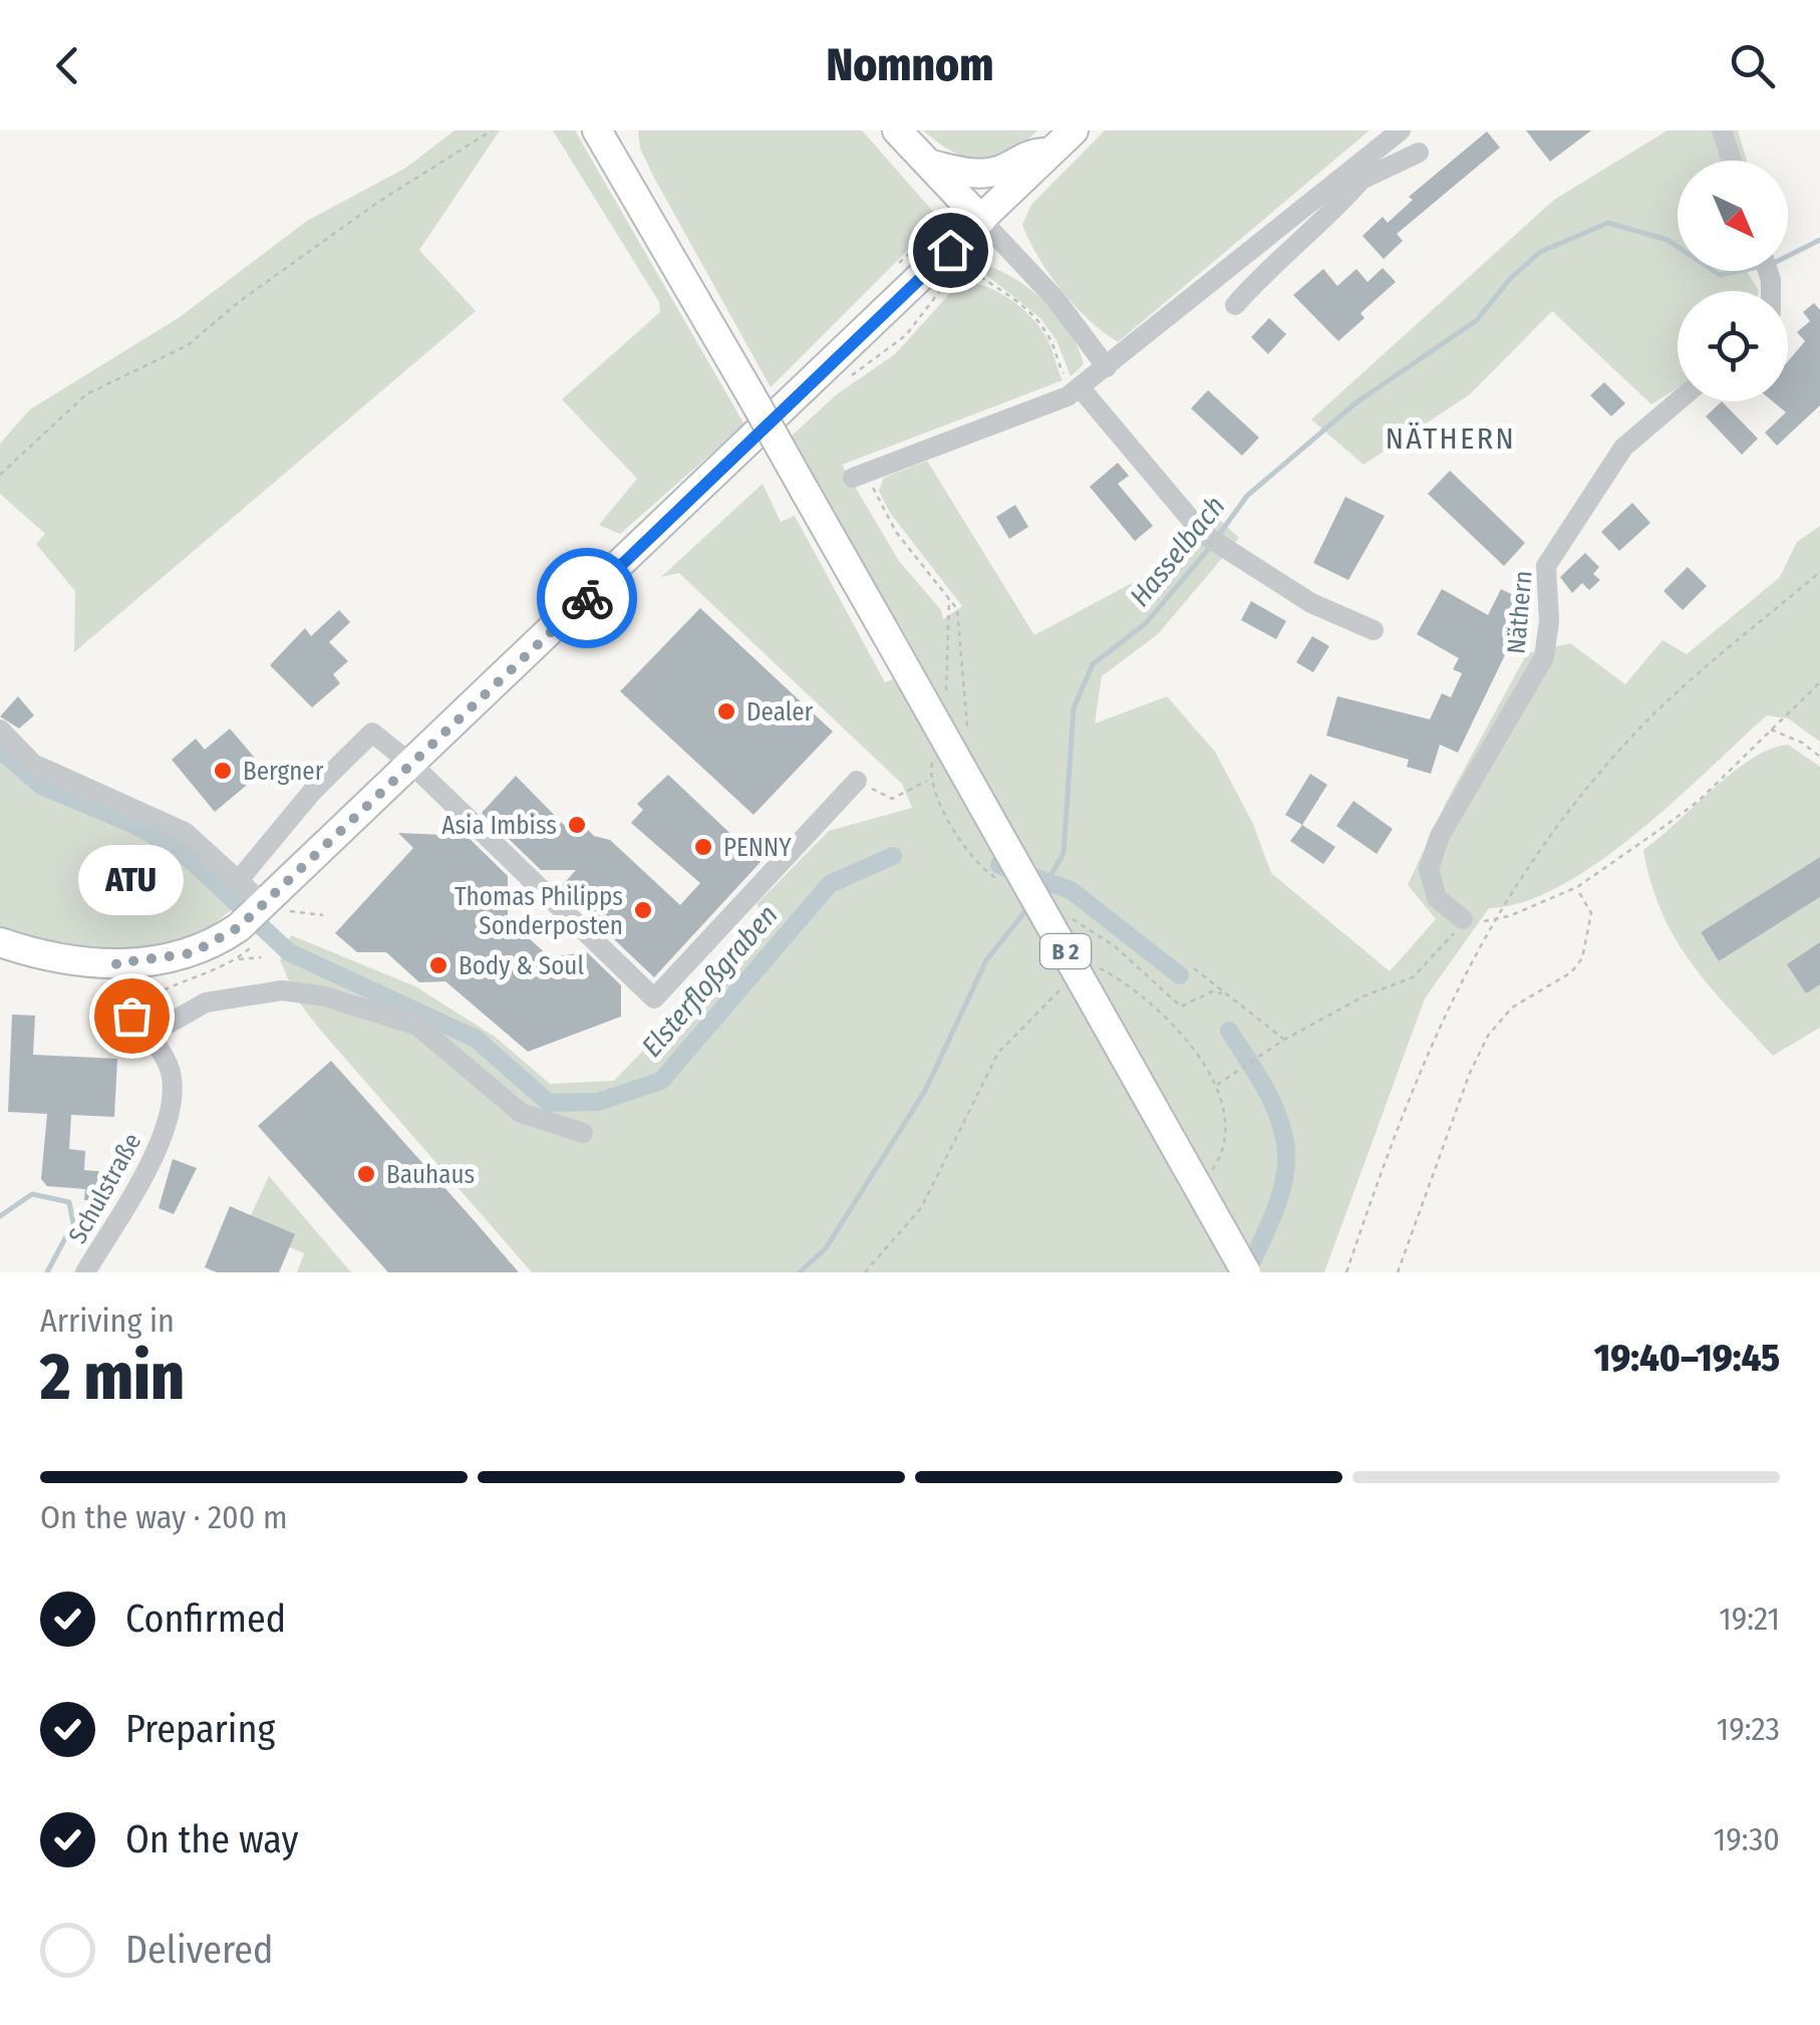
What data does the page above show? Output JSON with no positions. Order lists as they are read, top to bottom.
{
  "streets": {
    "main road": ["B 2"],
    "street": ["Näthern", "Schulstraße"]
  },
  "districts": ["NÄTHERN"],
  "water": ["Hasselbach", "Elsterfloßgraben"],
  "places": [
    "Dealer",
    "Bergner",
    "Asia Imbiss",
    "PENNY",
    "Thomas Philipps Sonderposten",
    "Body & Soul",
    "ATU",
    "Bauhaus"
  ],
  "north": "bottom right",
  "page": {
    "header": "Nomnom",
    "bubble": "ATU",
    "heading": ["2 min", "Arriving in", "19:40–19:45"],
    "bar": "On the way · 200 m",
    "list": [
      ["Confirmed", "19:21"],
      ["Preparing", "19:23"],
      ["On the way", "19:30"],
      "Delivered"
    ]
  }
}
